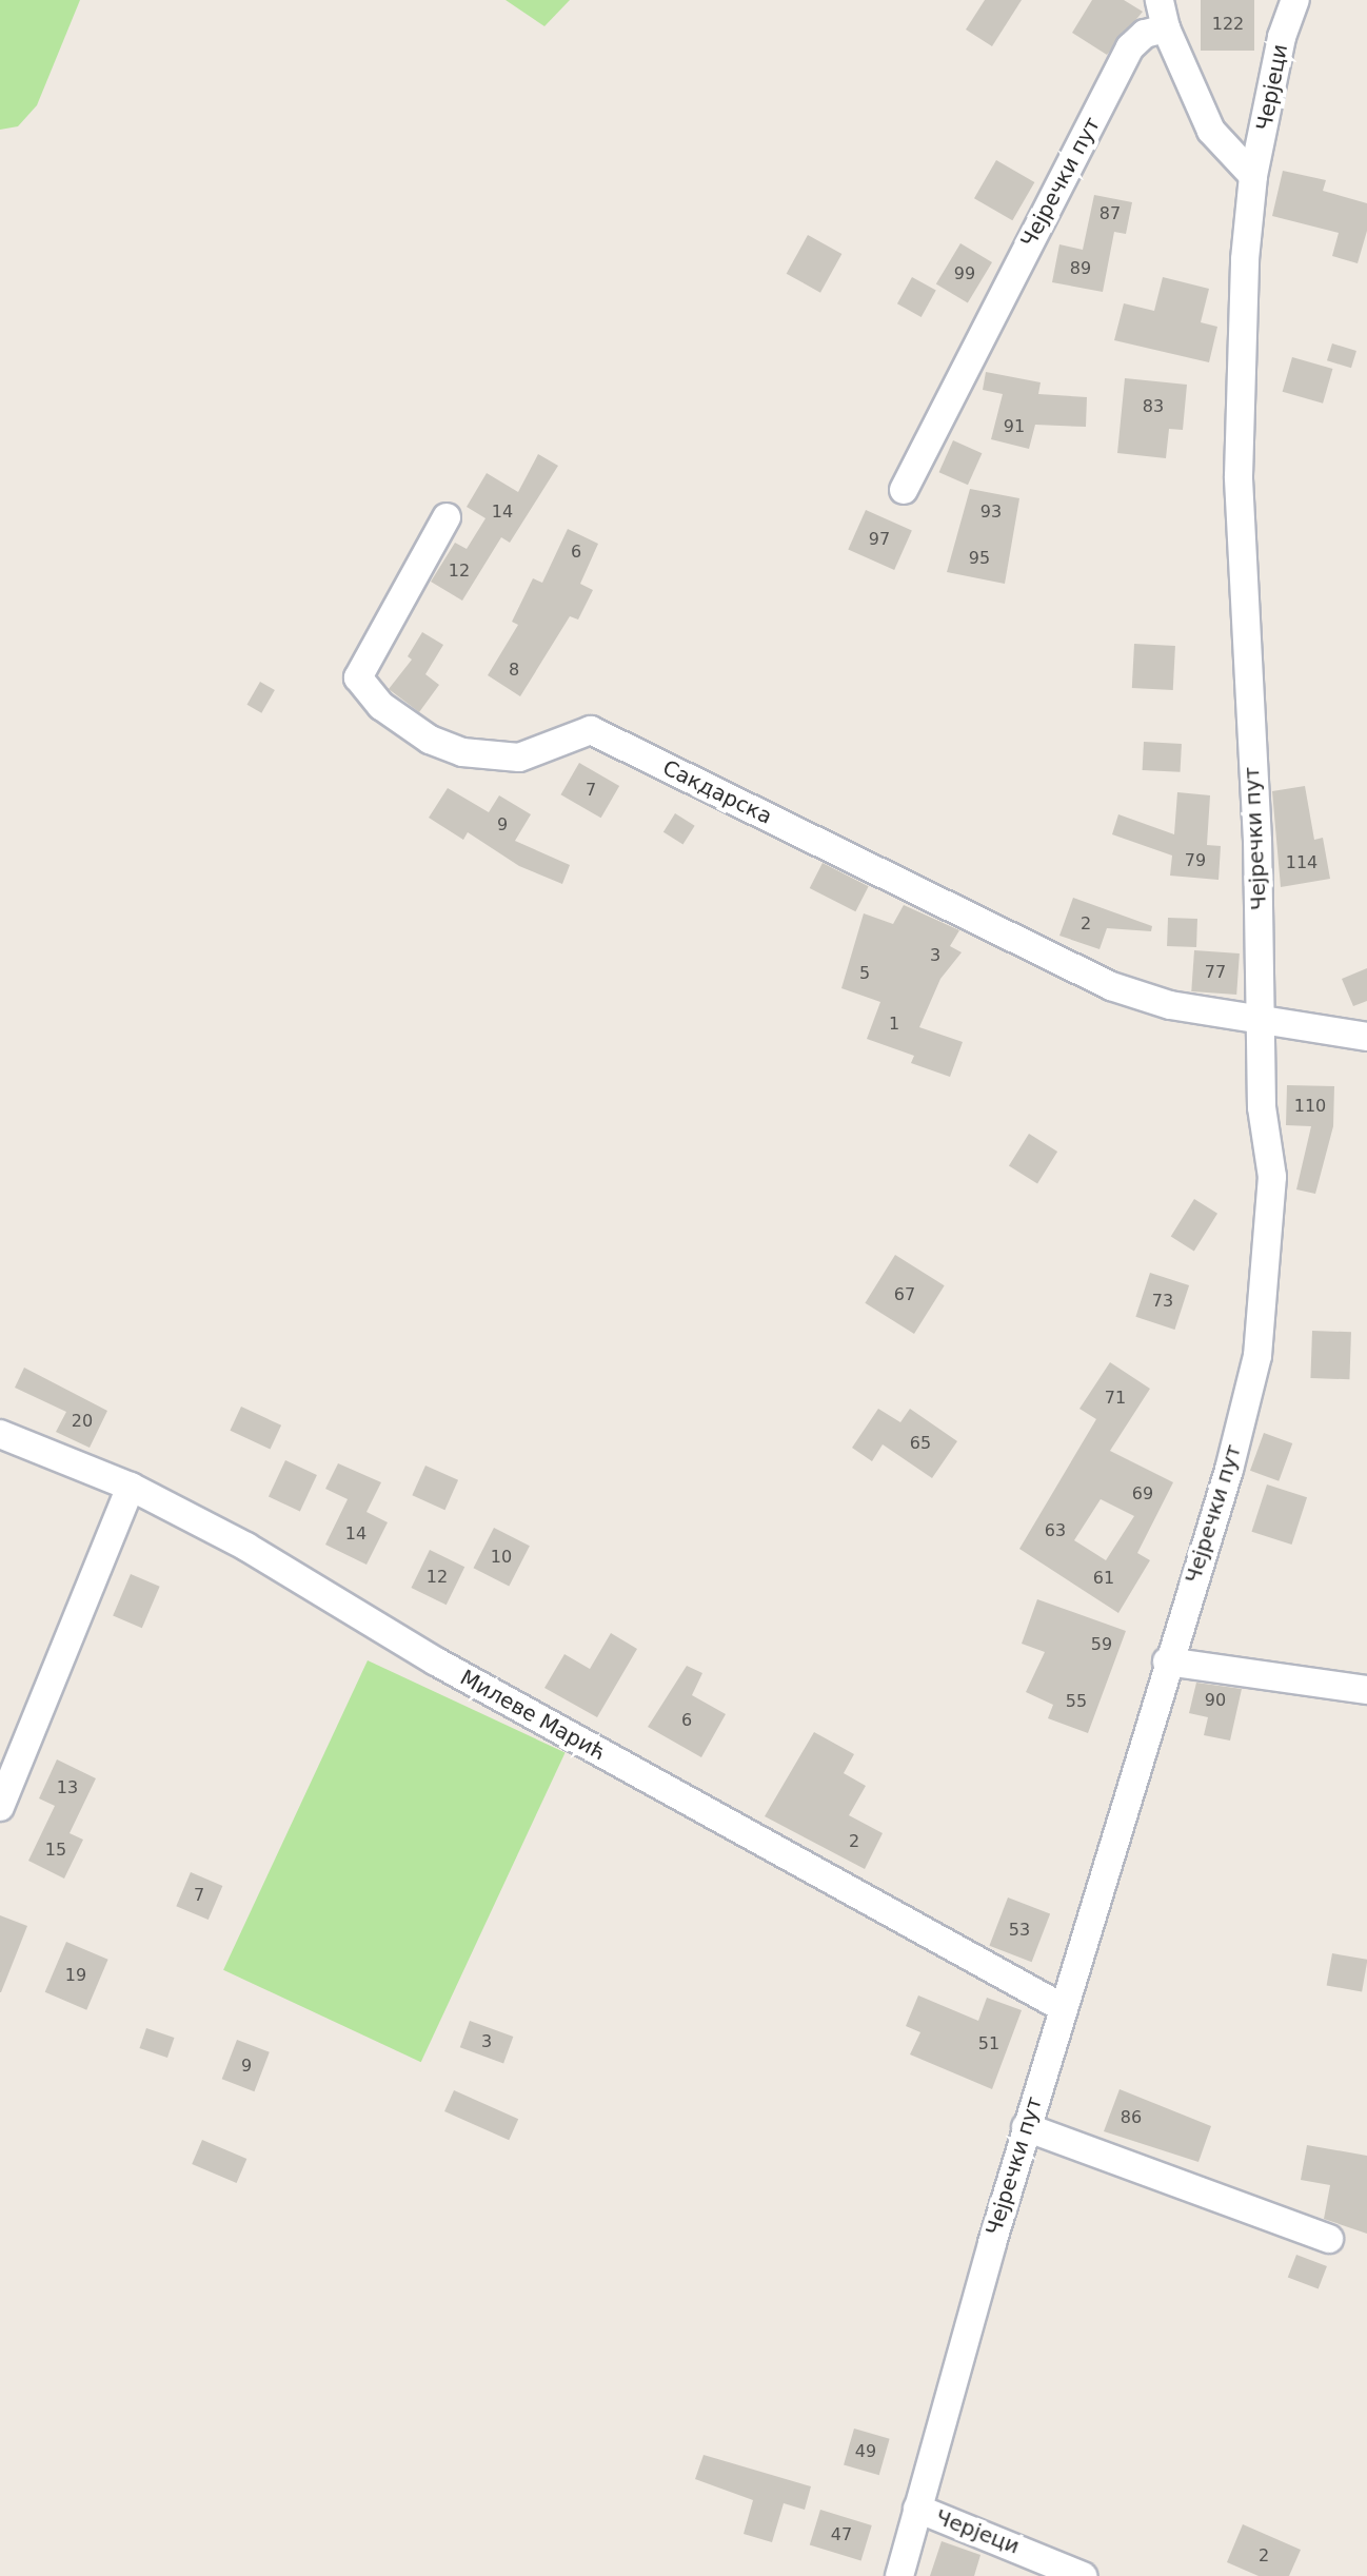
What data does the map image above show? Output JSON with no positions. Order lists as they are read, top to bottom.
{
  "streets": {
    "street": [
      "Черјеци",
      "Чејречки пут",
      "Сакдарска",
      "Милеве Мaрић"
    ]
  },
  "crossings": [
    ["Черјеци", "Чејречки пут"],
    ["Чејречки пут", "Сакдарска"],
    ["Чејречки пут", "Милеве Мaрић"]
  ],
  "house_numbers": [
    "122",
    "87",
    "89",
    "99",
    "83",
    "91",
    "14",
    "93",
    "97",
    "6",
    "95",
    "12",
    "8",
    "7",
    "9",
    "79",
    "114",
    "2",
    "3",
    "77",
    "5",
    "1",
    "110",
    "67",
    "73",
    "71",
    "20",
    "65",
    "69",
    "63",
    "14",
    "10",
    "12",
    "61",
    "59",
    "90",
    "55",
    "6",
    "13",
    "2",
    "15",
    "7",
    "53",
    "19",
    "3",
    "51",
    "9",
    "86",
    "49",
    "47",
    "2"
  ]
}
